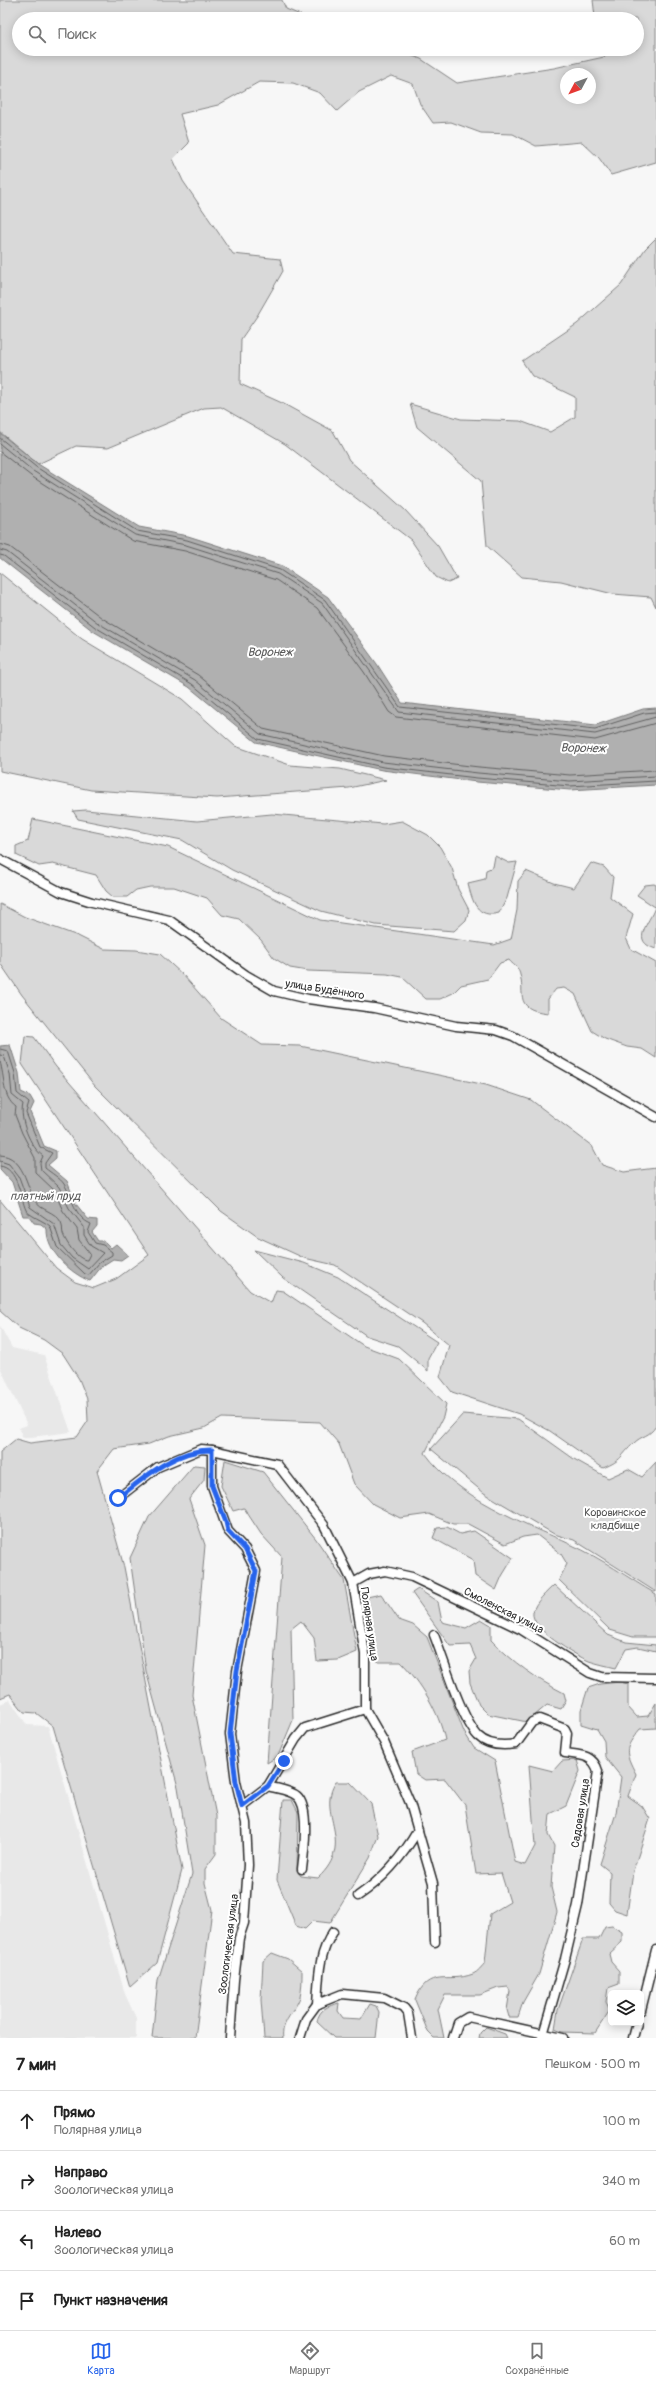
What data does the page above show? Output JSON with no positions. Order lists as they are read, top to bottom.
{
  "streets": {
    "street": [
      "улица Будённого",
      "Смоленская улица",
      "Полярная улица",
      "Садовая улица",
      "Зоологическая улица"
    ]
  },
  "crossings": [
    ["Смоленская улица", "Полярная улица"],
    ["Полярная улица", "Зоологическая улица"]
  ],
  "water": ["Воронеж", "платный пруд"],
  "parks": ["Коровинское кладбище"],
  "north": "bottom left",
  "page": {
    "search": "Поиск",
    "heading": ["7 мин", "Пешком · 500 m"],
    "list": [
      ["Прямо", "Полярная улица", "100 m"],
      ["Направо", "Зоологическая улица", "340 m"],
      ["Налево", "Зоологическая улица", "60 m"],
      "Пункт назначения"
    ],
    "nav": ["Карта", "Маршрут", "Сохранённые"]
  }
}
